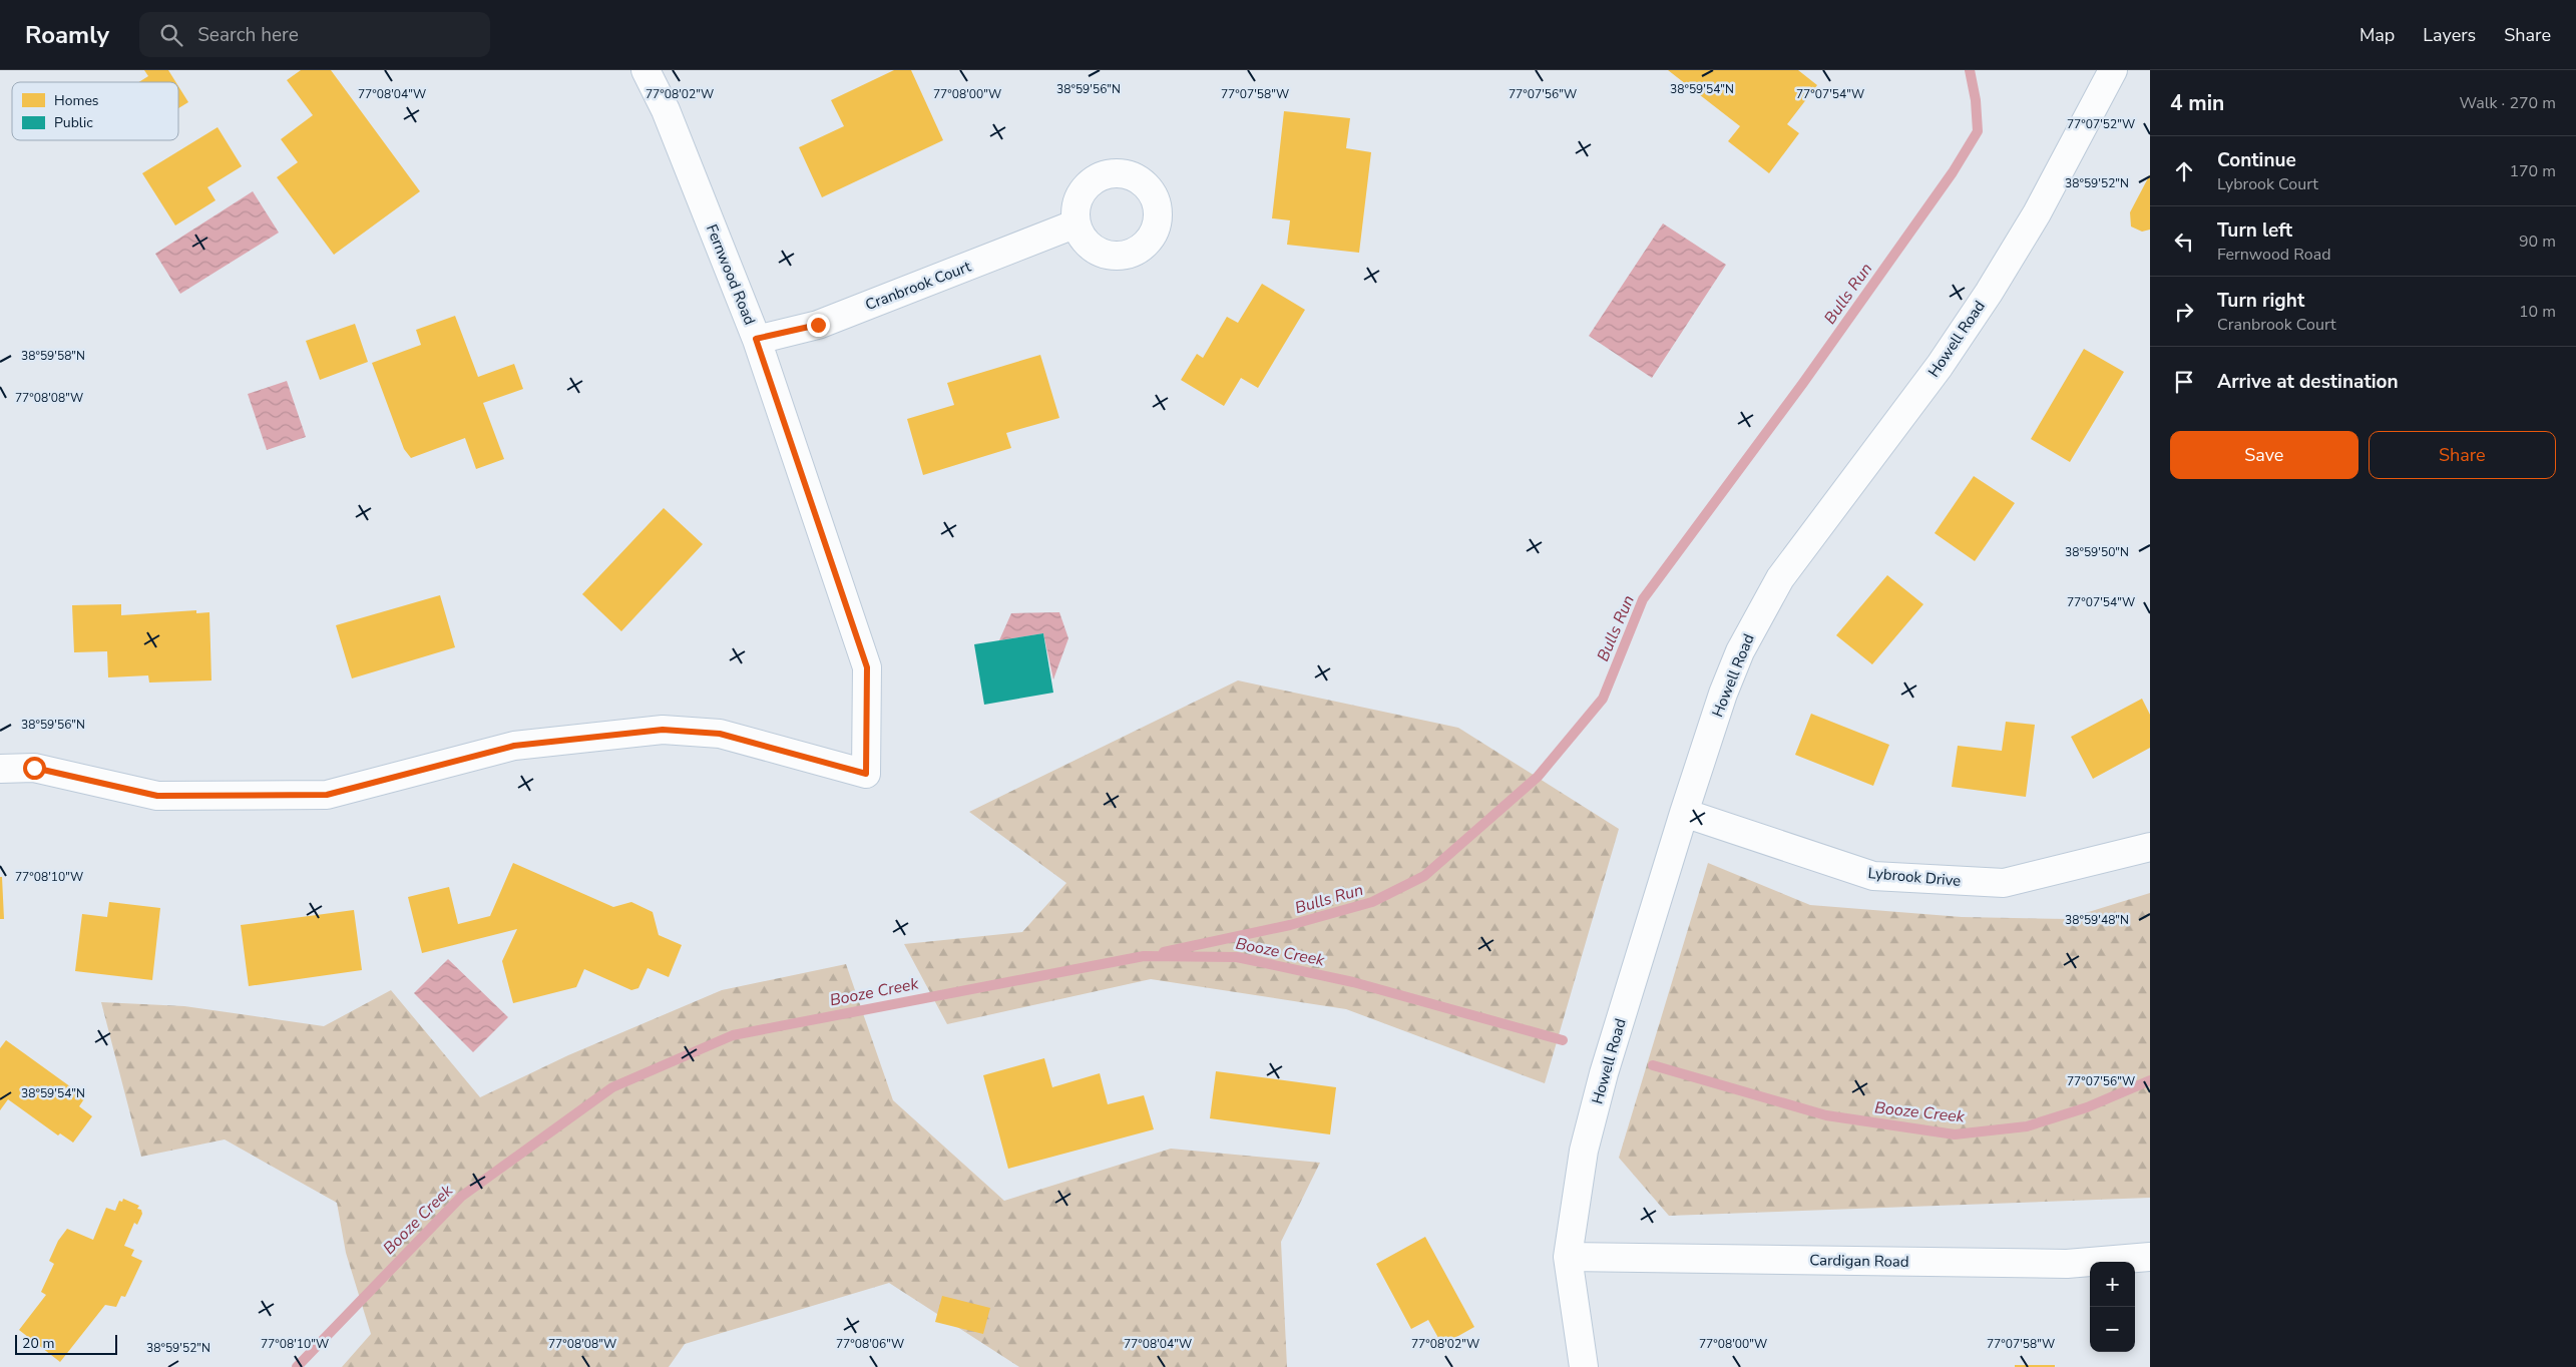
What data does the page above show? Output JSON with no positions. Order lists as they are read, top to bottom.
{
  "streets": {
    "street": [
      "Fernwood Road",
      "Cranbrook Court",
      "Howell Road",
      "Lybrook Drive",
      "Cardigan Road"
    ]
  },
  "crossings": [
    ["Fernwood Road", "Cranbrook Court"],
    ["Howell Road", "Lybrook Drive"],
    ["Howell Road", "Cardigan Road"]
  ],
  "water": ["Bulls Run", "Booze Creek"],
  "legend": ["Homes", "Public"],
  "scale_bar": "20 m",
  "page": {
    "header": "Roamly",
    "search": "Search here",
    "nav": ["Map", "Layers", "Share"],
    "heading": ["4 min", "Walk · 270 m"],
    "list": [
      ["Continue", "Lybrook Court", "170 m"],
      ["Turn left", "Fernwood Road", "90 m"],
      ["Turn right", "Cranbrook Court", "10 m"],
      "Arrive at destination"
    ],
    "buttons": ["Save", "Share"],
    "map_buttons": ["+", "−"],
    "scale": "20 m"
  },
  "coordinates": [
    "38°59'56\"N",
    "38°59'54\"N",
    "77°08'04\"W",
    "77°08'02\"W",
    "77°08'00\"W",
    "77°07'58\"W",
    "77°07'56\"W",
    "77°07'54\"W",
    "77°07'52\"W",
    "38°59'52\"N",
    "38°59'58\"N",
    "77°08'08\"W",
    "38°59'50\"N",
    "77°08'10\"W",
    "38°59'48\"N",
    "77°08'06\"W"
  ]
}
